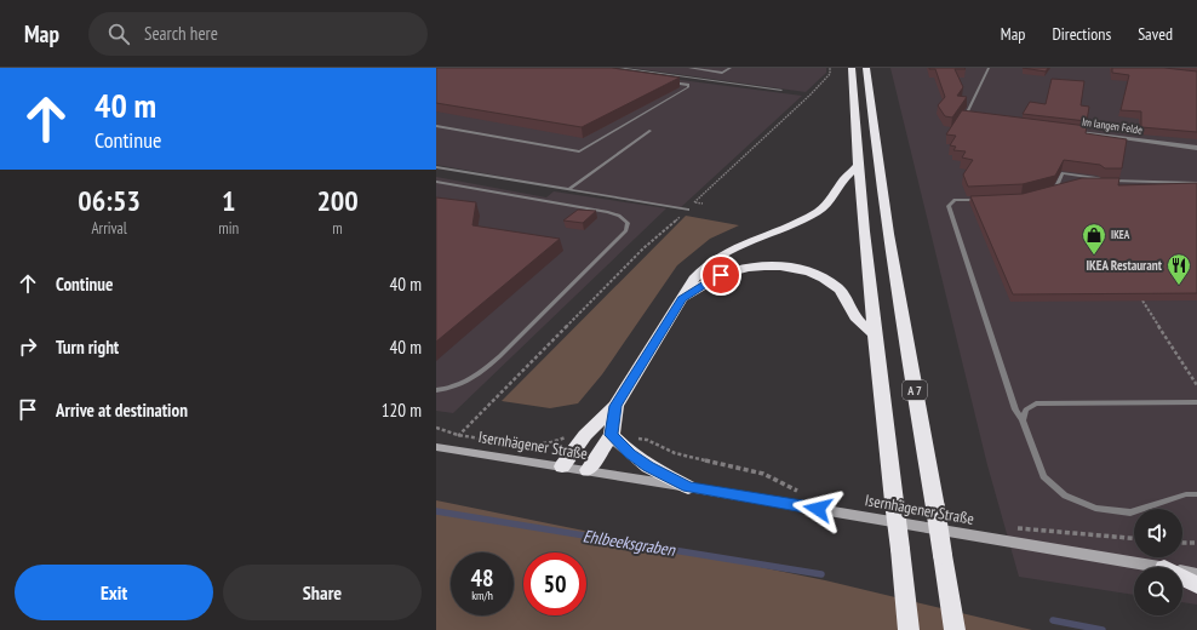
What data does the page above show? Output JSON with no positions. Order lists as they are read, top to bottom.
{
  "streets": {
    "highway": ["A 7"],
    "main road": ["Isernhägener Straße"],
    "street": ["Im langen Felde"]
  },
  "water": ["Ehlbeeksgraben"],
  "places": {
    "shop": ["IKEA"],
    "restaurant": ["IKEA Restaurant"]
  },
  "page": {
    "header": "Map",
    "search": "Search here",
    "nav": ["Map", "Directions", "Saved"],
    "turn": ["40 m", "Continue"],
    "eta": [
      "06:53",
      "Arrival",
      "1",
      "min",
      "200",
      "m"
    ],
    "list": [
      {
        "name": "Continue",
        "value": "40 m"
      },
      {
        "name": "Turn right",
        "value": "40 m"
      },
      {
        "name": "Arrive at destination",
        "value": "120 m"
      }
    ],
    "speed": "48 km/h",
    "limit": "50",
    "buttons": ["Exit", "Share"]
  }
}
